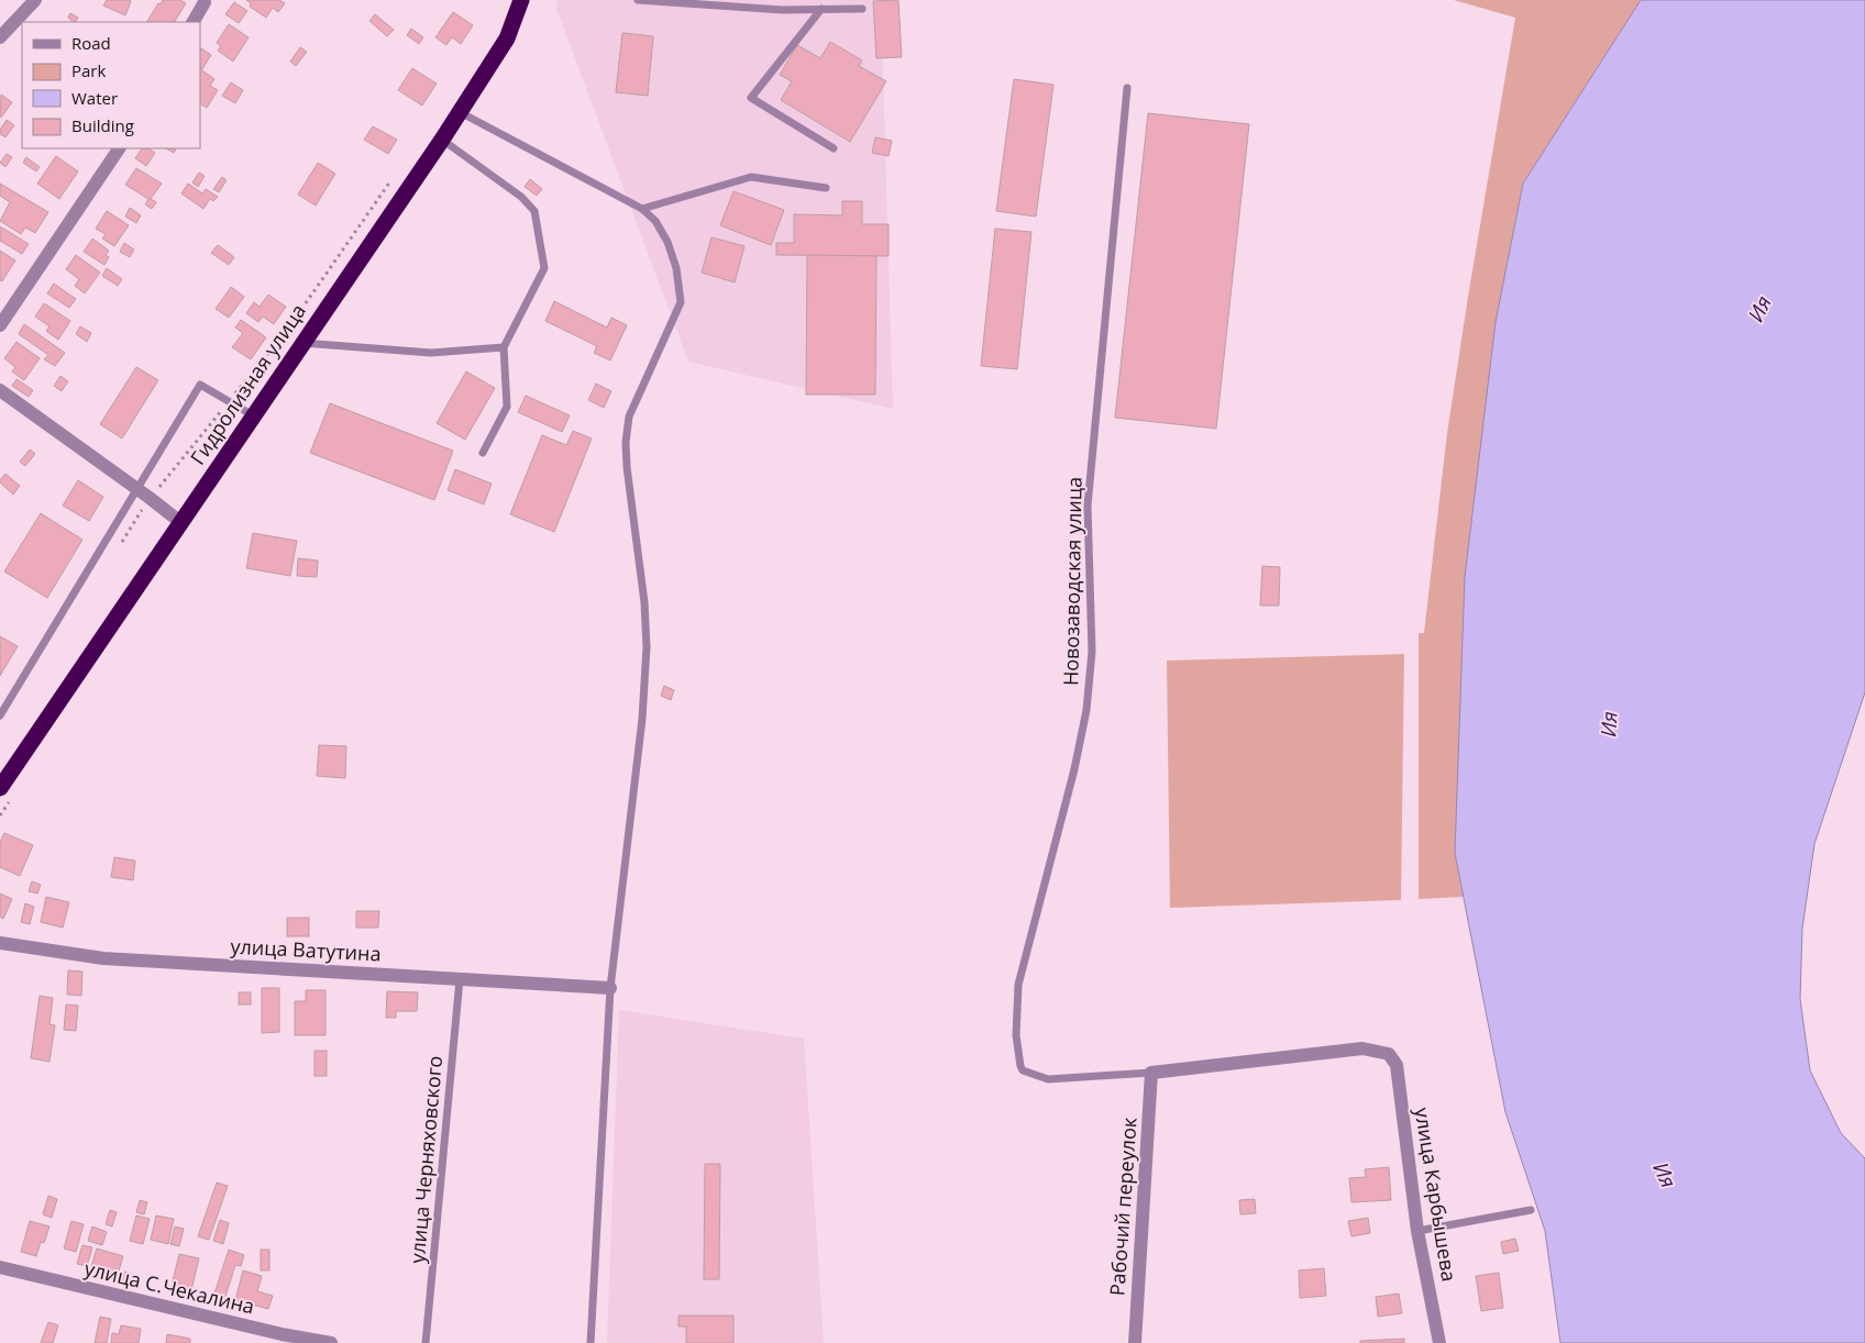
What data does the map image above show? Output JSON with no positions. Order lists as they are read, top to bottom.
{
  "streets": {
    "highway": ["Гидролизная улица"],
    "street": [
      "улица Ватутина",
      "улица Карбышева",
      "Рабочий переулок",
      "улица С.Чекалина"
    ],
    "lane": ["Новозаводская улица", "улица Черняховского"]
  },
  "crossings": [
    ["Новозаводская улица", "улица Карбышева"],
    ["Новозаводская улица", "Рабочий переулок"],
    ["улица Ватутина", "улица Черняховского"],
    ["улица Карбышева", "Рабочий переулок"]
  ],
  "water": ["Ия"],
  "legend": [
    "Road",
    "Park",
    "Water",
    "Building"
  ]
}
